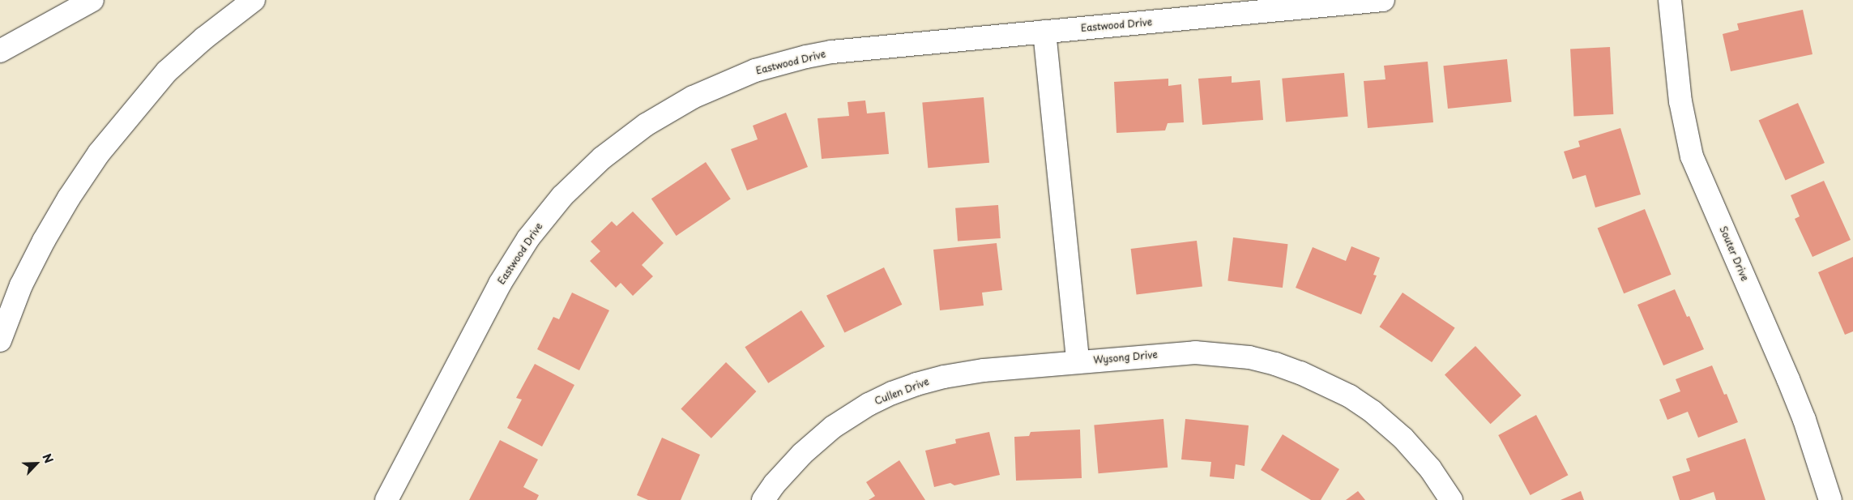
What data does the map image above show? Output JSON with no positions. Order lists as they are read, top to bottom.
{
  "streets": {
    "main road": [
      "Eastwood Drive",
      "Souter Drive",
      "Wysong Drive",
      "Cullen Drive"
    ]
  },
  "crossings": [
    ["Wysong Drive", "Cullen Drive"]
  ],
  "north": "top right"
}
